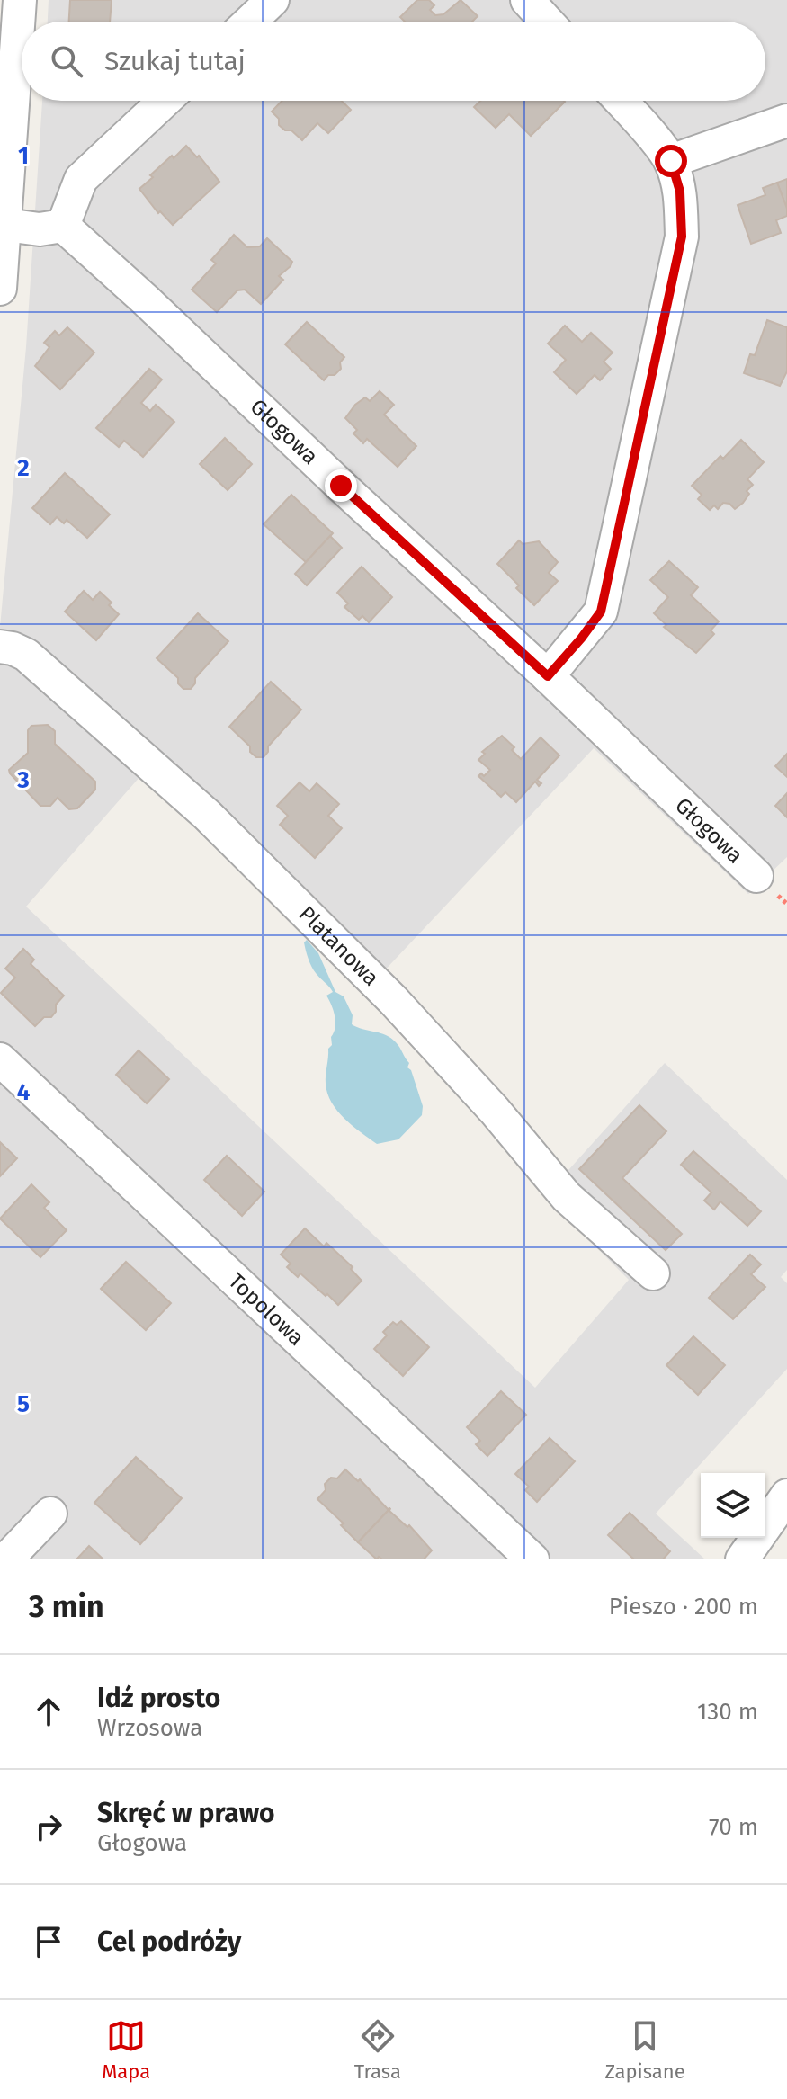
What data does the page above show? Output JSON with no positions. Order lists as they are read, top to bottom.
{
  "streets": {
    "street": ["Głogowa", "Platanowa", "Topolowa"]
  },
  "page": {
    "search": "Szukaj tutaj",
    "heading": ["3 min", "Pieszo · 200 m"],
    "list": [
      ["Idź prosto", "Wrzosowa", "130 m"],
      ["Skręć w prawo", "Głogowa", "70 m"],
      "Cel podróży"
    ],
    "nav": ["Mapa", "Trasa", "Zapisane"]
  },
  "grid": {
    "rows": [
      "1",
      "2",
      "3",
      "4",
      "5"
    ]
  }
}
